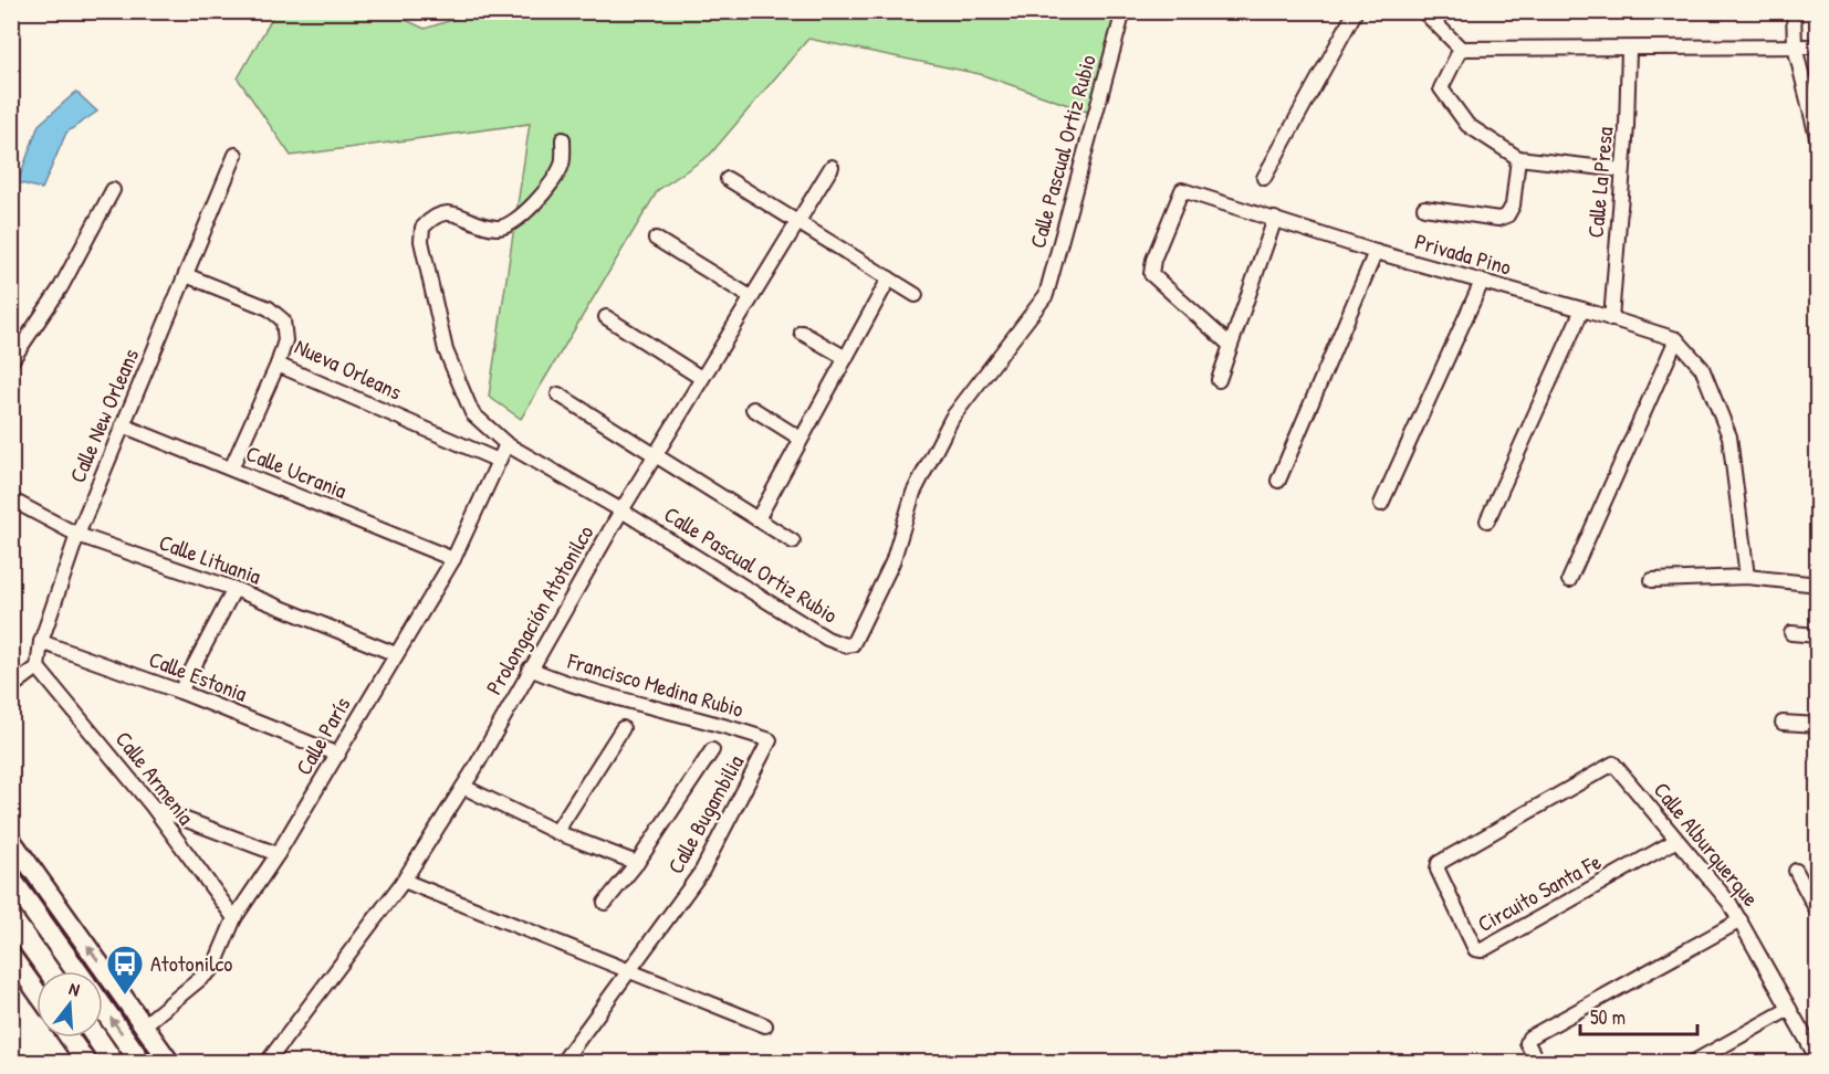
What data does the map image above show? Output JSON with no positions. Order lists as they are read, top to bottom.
{
  "streets": {
    "street": [
      "Calle Pascual Ortiz Rubio",
      "Calle La Presa",
      "Privada Pino",
      "Nueva Orleans",
      "Calle New Orleans",
      "Calle Ucrania",
      "Calle Lituania",
      "Prolongación Atotonilco",
      "Calle Estonia",
      "Francisco Medina Rubio",
      "Calle París",
      "Calle Armenia",
      "Calle Bugambilia",
      "Calle Alburquerque",
      "Circuito Santa Fe"
    ]
  },
  "crossings": [
    ["Calle Pascual Ortiz Rubio", "Prolongación Atotonilco"],
    ["Calle Pascual Ortiz Rubio", "Calle París"],
    ["Calle La Presa", "Privada Pino"],
    ["Nueva Orleans", "Calle New Orleans"],
    ["Nueva Orleans", "Calle París"],
    ["Calle New Orleans", "Calle Ucrania"],
    ["Calle New Orleans", "Calle Lituania"],
    ["Calle New Orleans", "Calle Estonia"],
    ["Calle New Orleans", "Calle Armenia"],
    ["Calle Ucrania", "Calle París"],
    ["Calle Lituania", "Calle París"],
    ["Prolongación Atotonilco", "Francisco Medina Rubio"],
    ["Calle Estonia", "Calle París"],
    ["Francisco Medina Rubio", "Calle Bugambilia"],
    ["Calle París", "Calle Armenia"],
    ["Calle Alburquerque", "Circuito Santa Fe"]
  ],
  "places": {
    "bus stop": ["Atotonilco"]
  },
  "scale_bar": "50 m",
  "north": "top"
}
